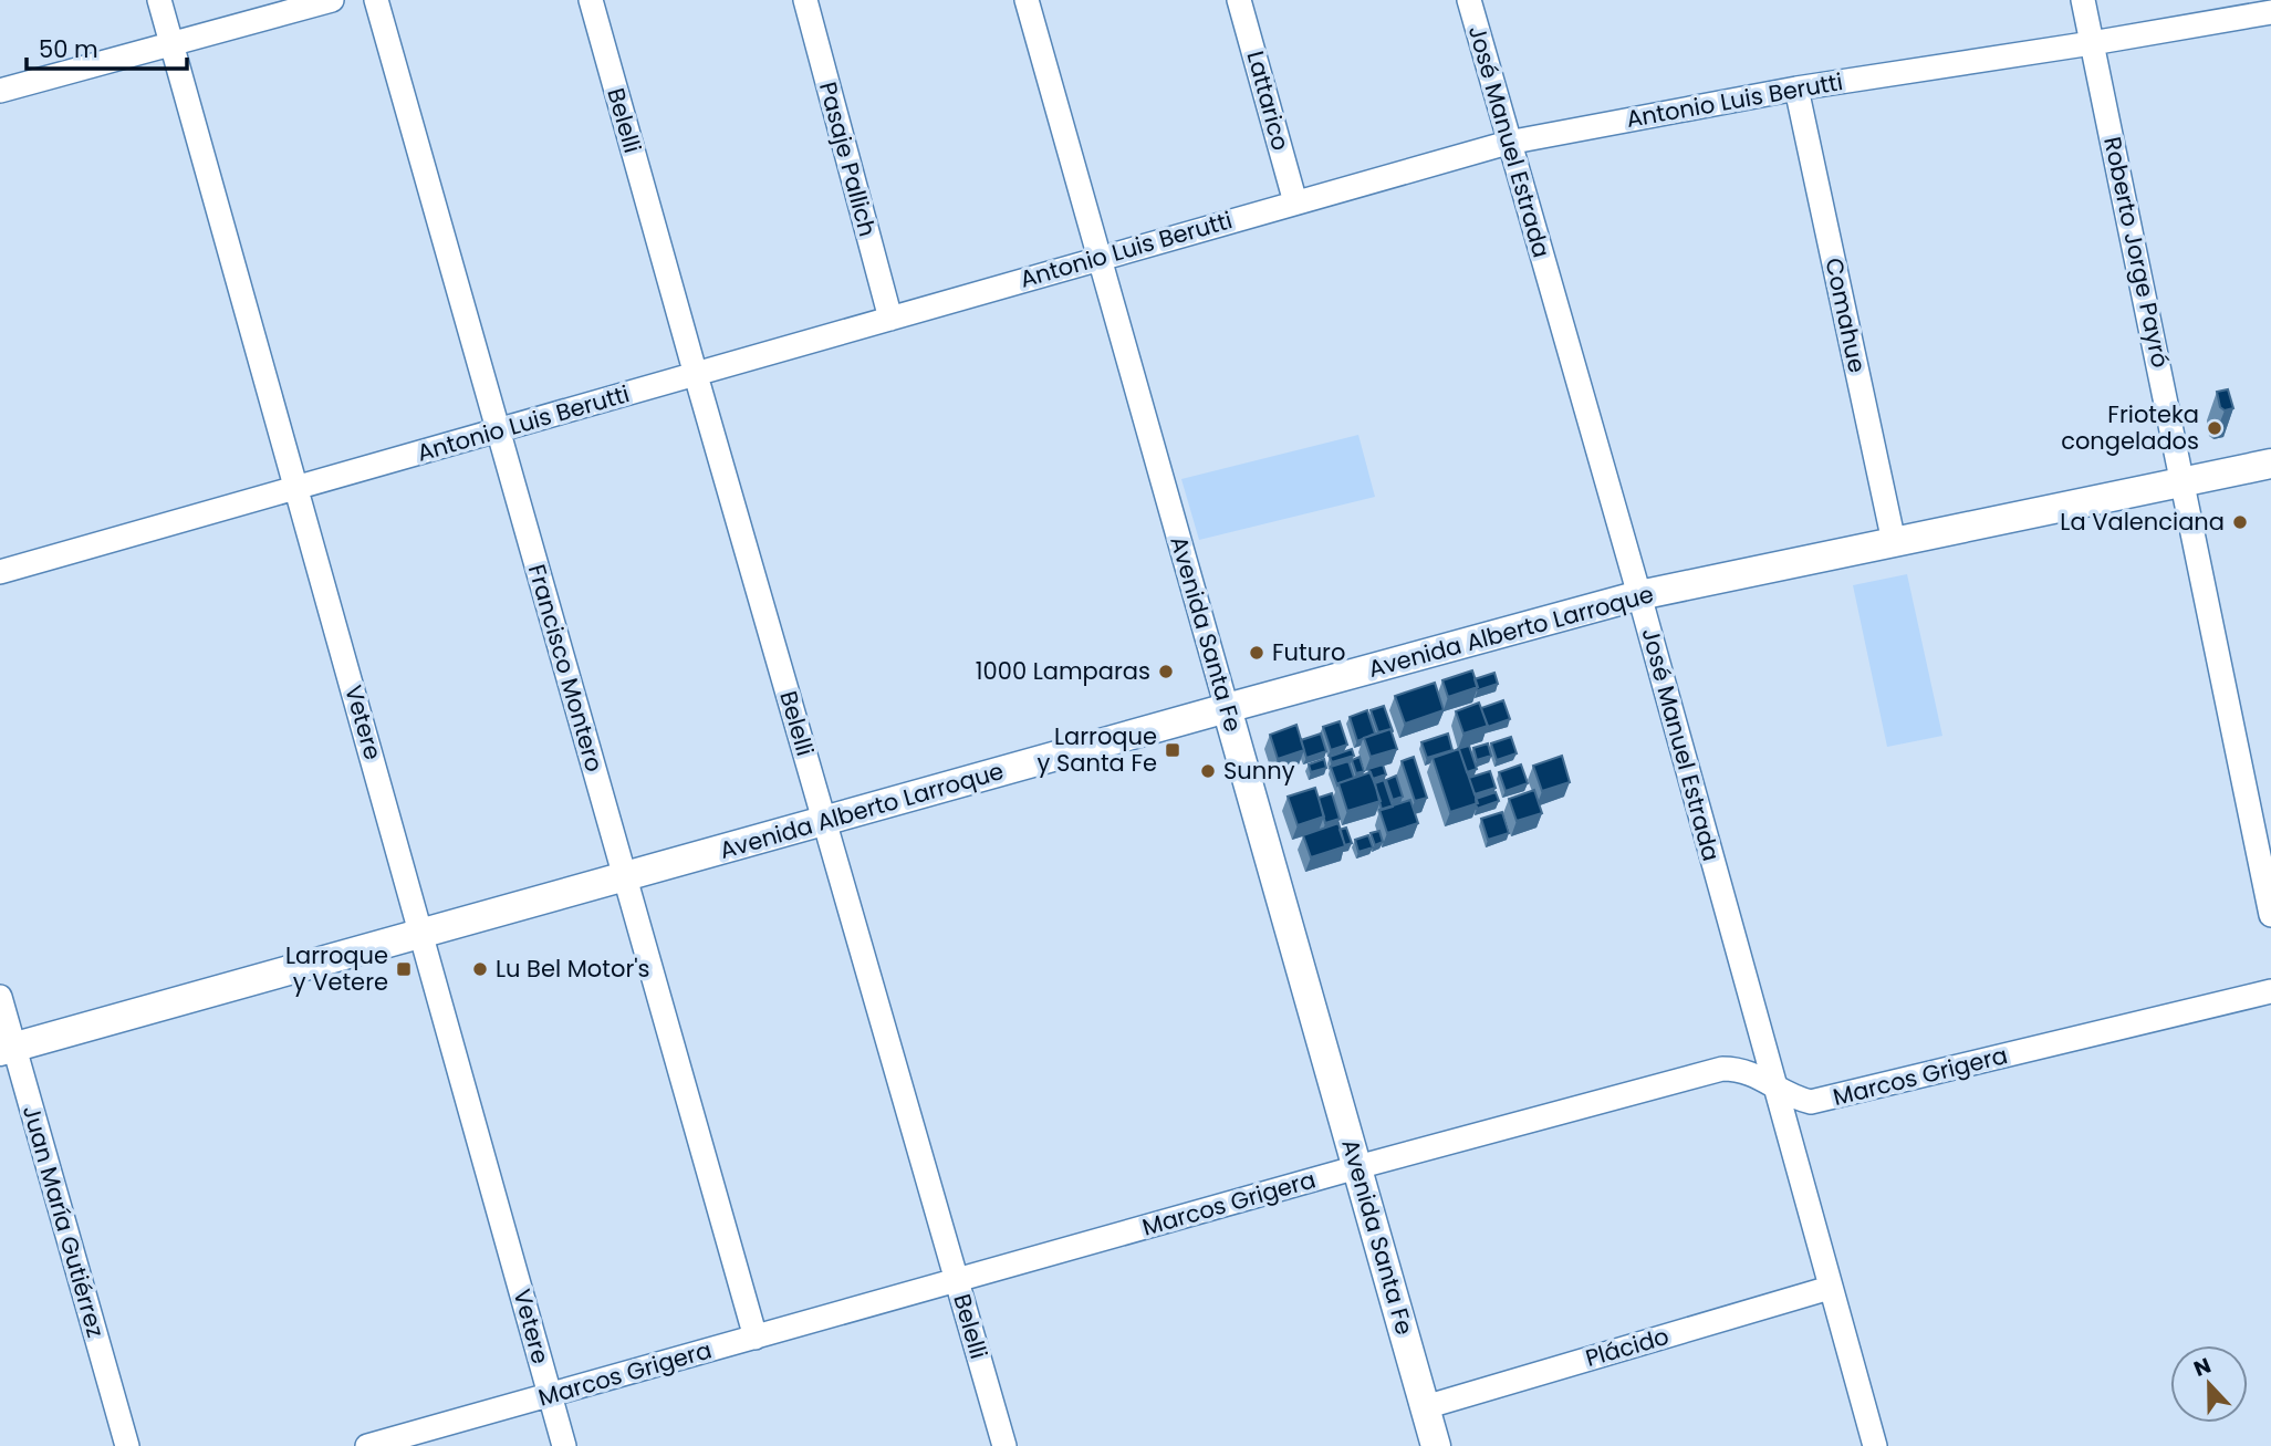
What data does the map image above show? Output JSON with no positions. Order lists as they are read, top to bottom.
{
  "streets": {
    "main road": ["Avenida Alberto Larroque", "Avenida Santa Fe"],
    "street": [
      "Lattarico",
      "Antonio Luis Berutti",
      "Belelli",
      "José Manuel Estrada",
      "Pasaje Pallich",
      "Roberto Jorge Payró",
      "Comahue",
      "Francisco Montero",
      "Vetere",
      "Marcos Grigera",
      "Juan María Gutiérrez",
      "Plácido"
    ]
  },
  "crossings": [
    ["Lattarico", "Antonio Luis Berutti"],
    ["Antonio Luis Berutti", "Belelli"],
    ["Antonio Luis Berutti", "José Manuel Estrada"],
    ["Antonio Luis Berutti", "Pasaje Pallich"],
    ["Antonio Luis Berutti", "Roberto Jorge Payró"],
    ["Antonio Luis Berutti", "Comahue"],
    ["Antonio Luis Berutti", "Avenida Santa Fe"],
    ["Antonio Luis Berutti", "Francisco Montero"],
    ["Antonio Luis Berutti", "Vetere"],
    ["Belelli", "Avenida Alberto Larroque"],
    ["Belelli", "Marcos Grigera"],
    ["José Manuel Estrada", "Avenida Alberto Larroque"],
    ["José Manuel Estrada", "Marcos Grigera"],
    ["José Manuel Estrada", "Plácido"],
    ["Roberto Jorge Payró", "Avenida Alberto Larroque"],
    ["Comahue", "Avenida Alberto Larroque"],
    ["Avenida Alberto Larroque", "Avenida Santa Fe"],
    ["Avenida Alberto Larroque", "Francisco Montero"],
    ["Avenida Alberto Larroque", "Vetere"],
    ["Avenida Alberto Larroque", "Juan María Gutiérrez"],
    ["Avenida Santa Fe", "Marcos Grigera"],
    ["Avenida Santa Fe", "Plácido"],
    ["Francisco Montero", "Marcos Grigera"],
    ["Vetere", "Marcos Grigera"]
  ],
  "places": {
    "other": [
      "Frioteka congelados",
      "La Valenciana",
      "Futuro",
      "1000 Lamparas",
      "Sunny",
      "Lu Bel Motor's"
    ],
    "transit": ["Larroque y Santa Fe", "Larroque y Vetere"]
  },
  "scale_bar": "50 m",
  "north": "top"
}
